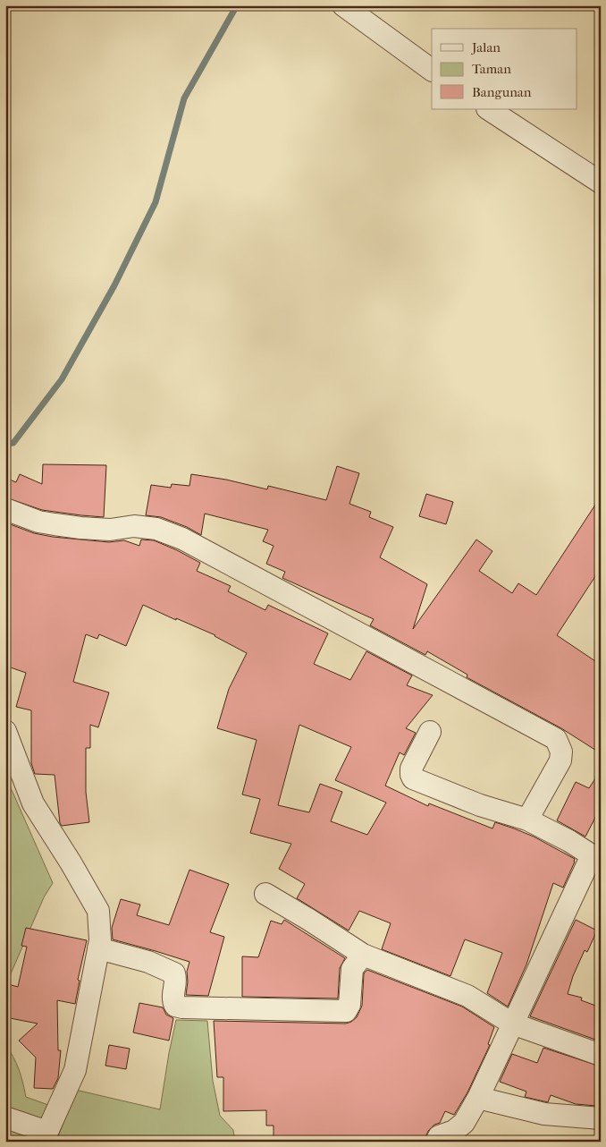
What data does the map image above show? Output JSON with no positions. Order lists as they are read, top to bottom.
{
  "legend": ["Jalan", "Taman", "Bangunan"]
}
